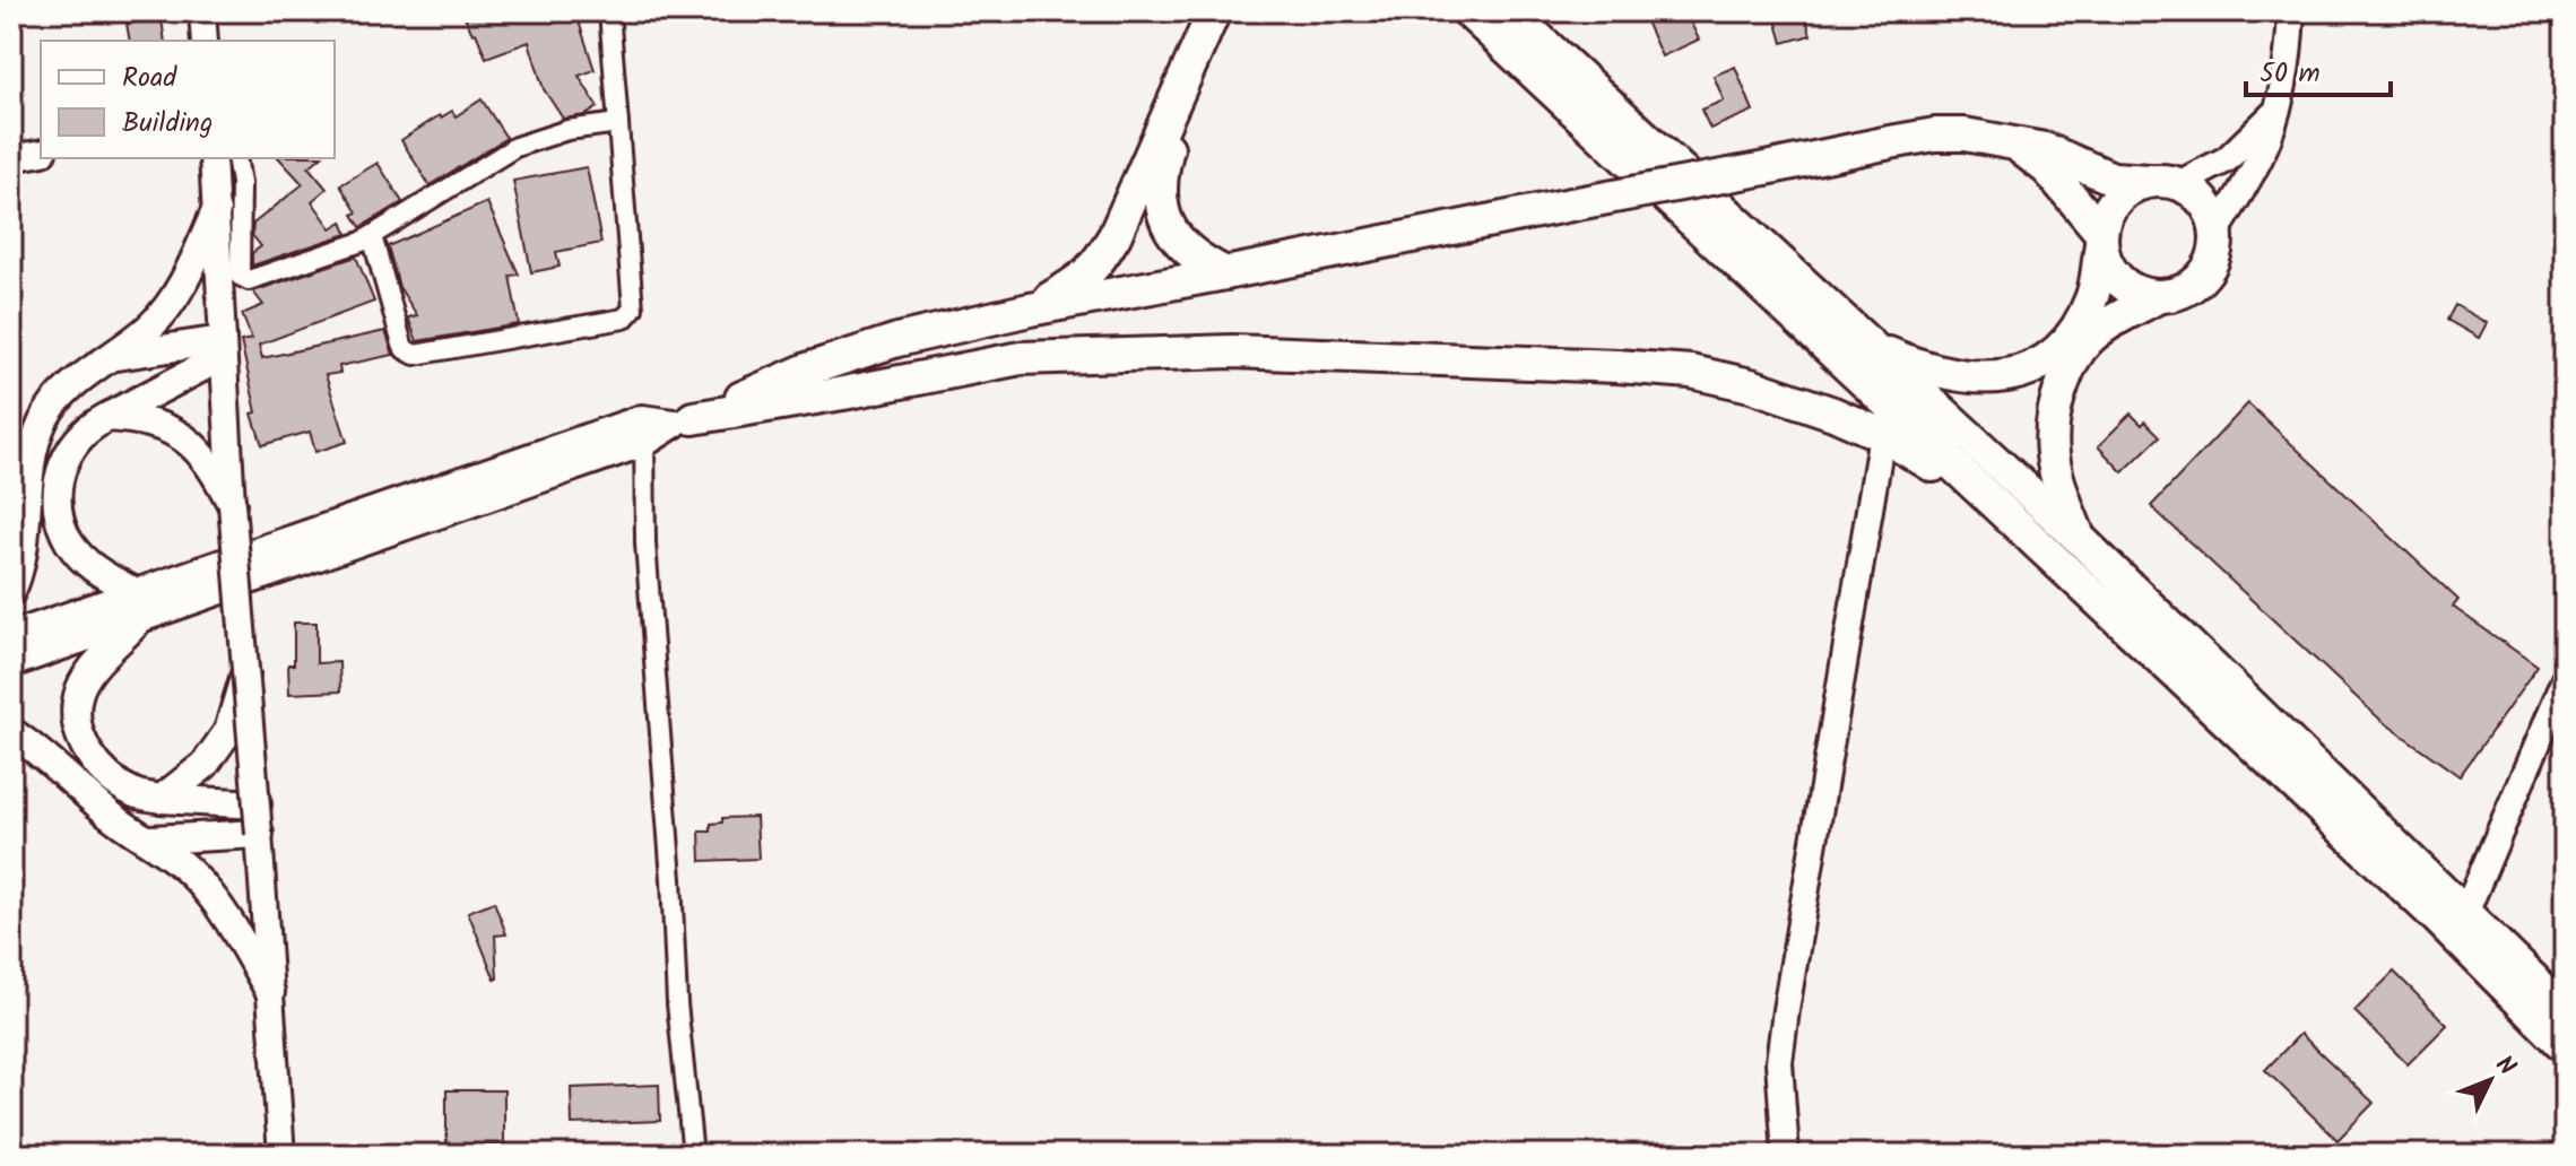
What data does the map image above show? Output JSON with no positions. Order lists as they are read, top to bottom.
{
  "legend": ["Road", "Building"],
  "scale_bar": "50 m",
  "north": "top right"
}
